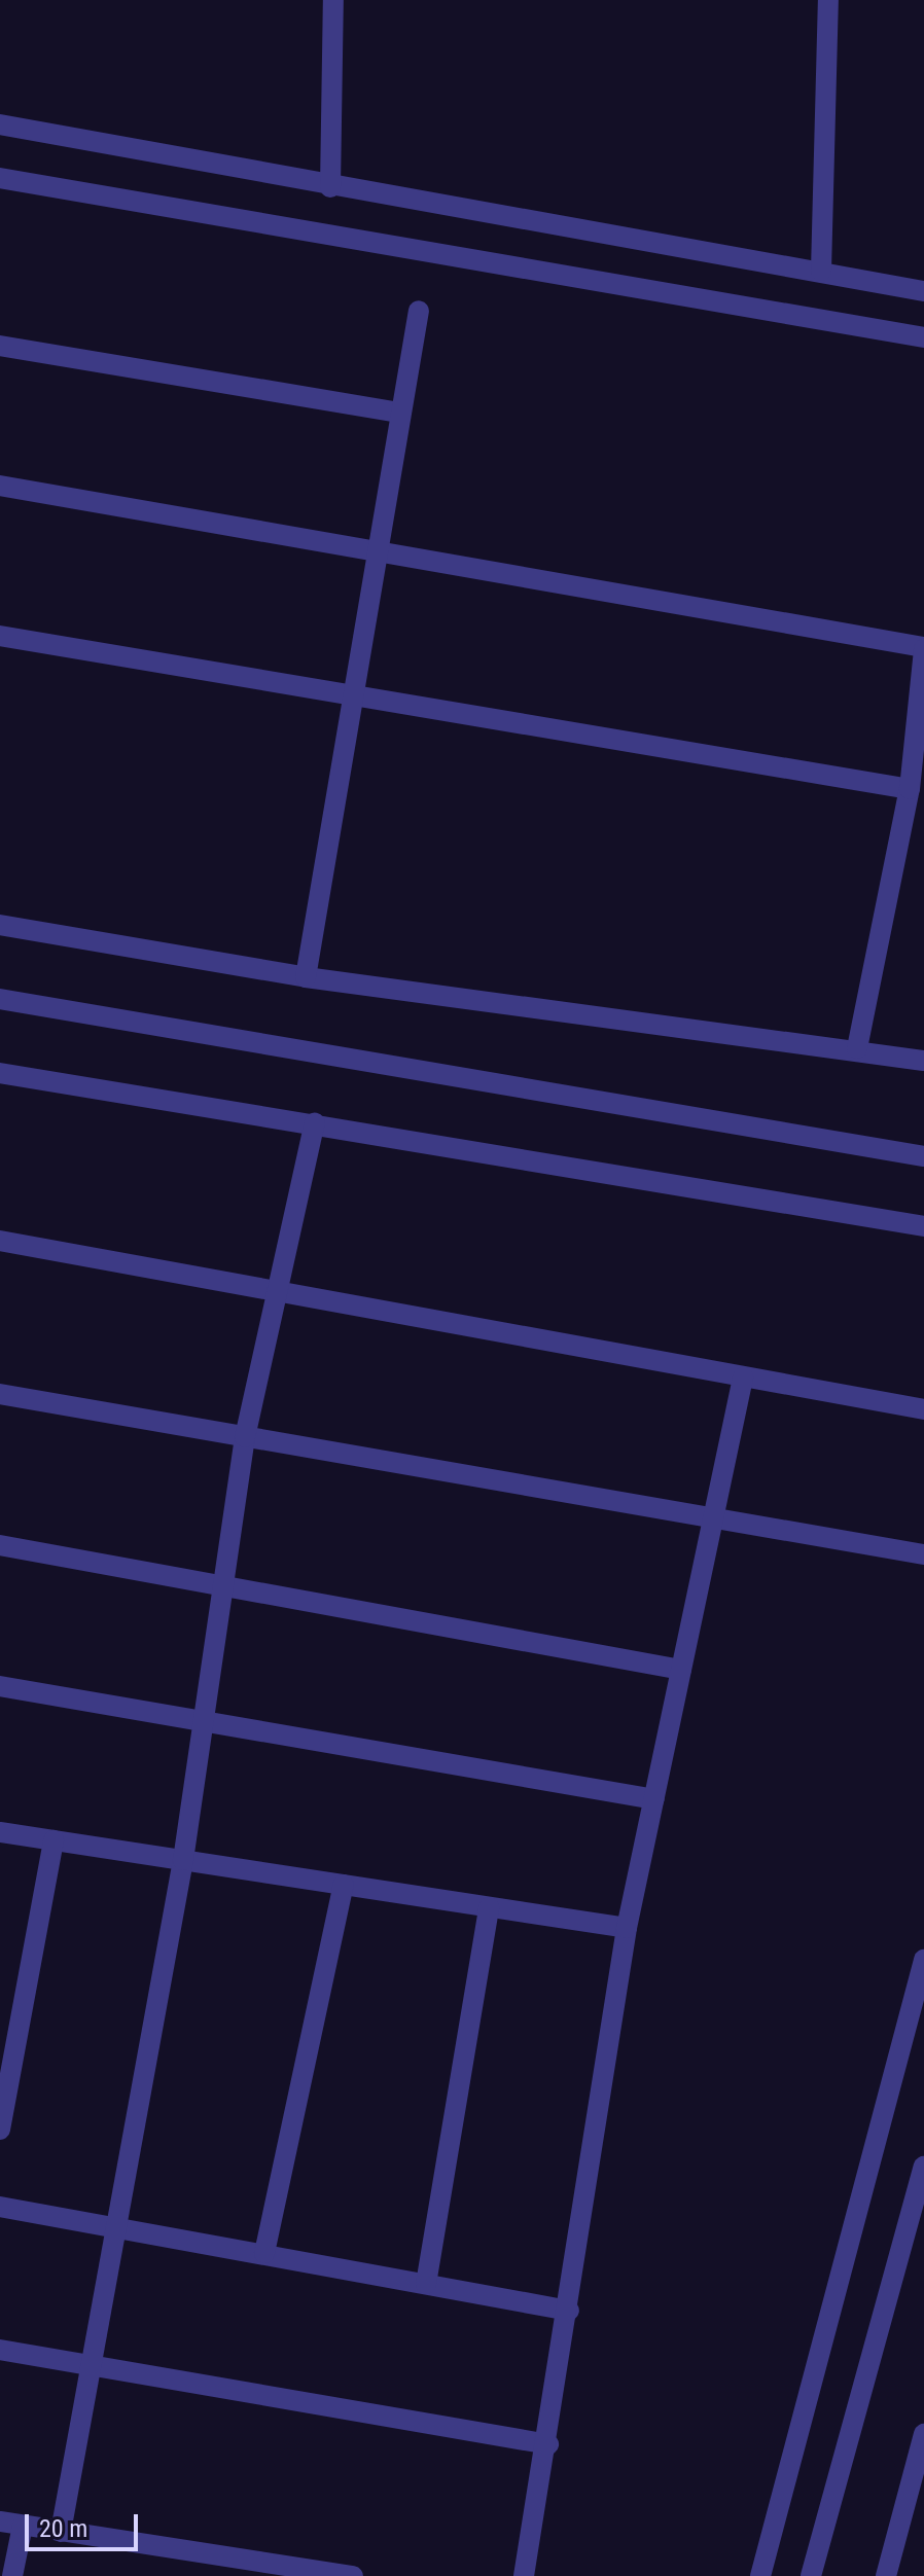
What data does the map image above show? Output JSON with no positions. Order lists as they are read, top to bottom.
{
  "scale_bar": "20 m"
}
